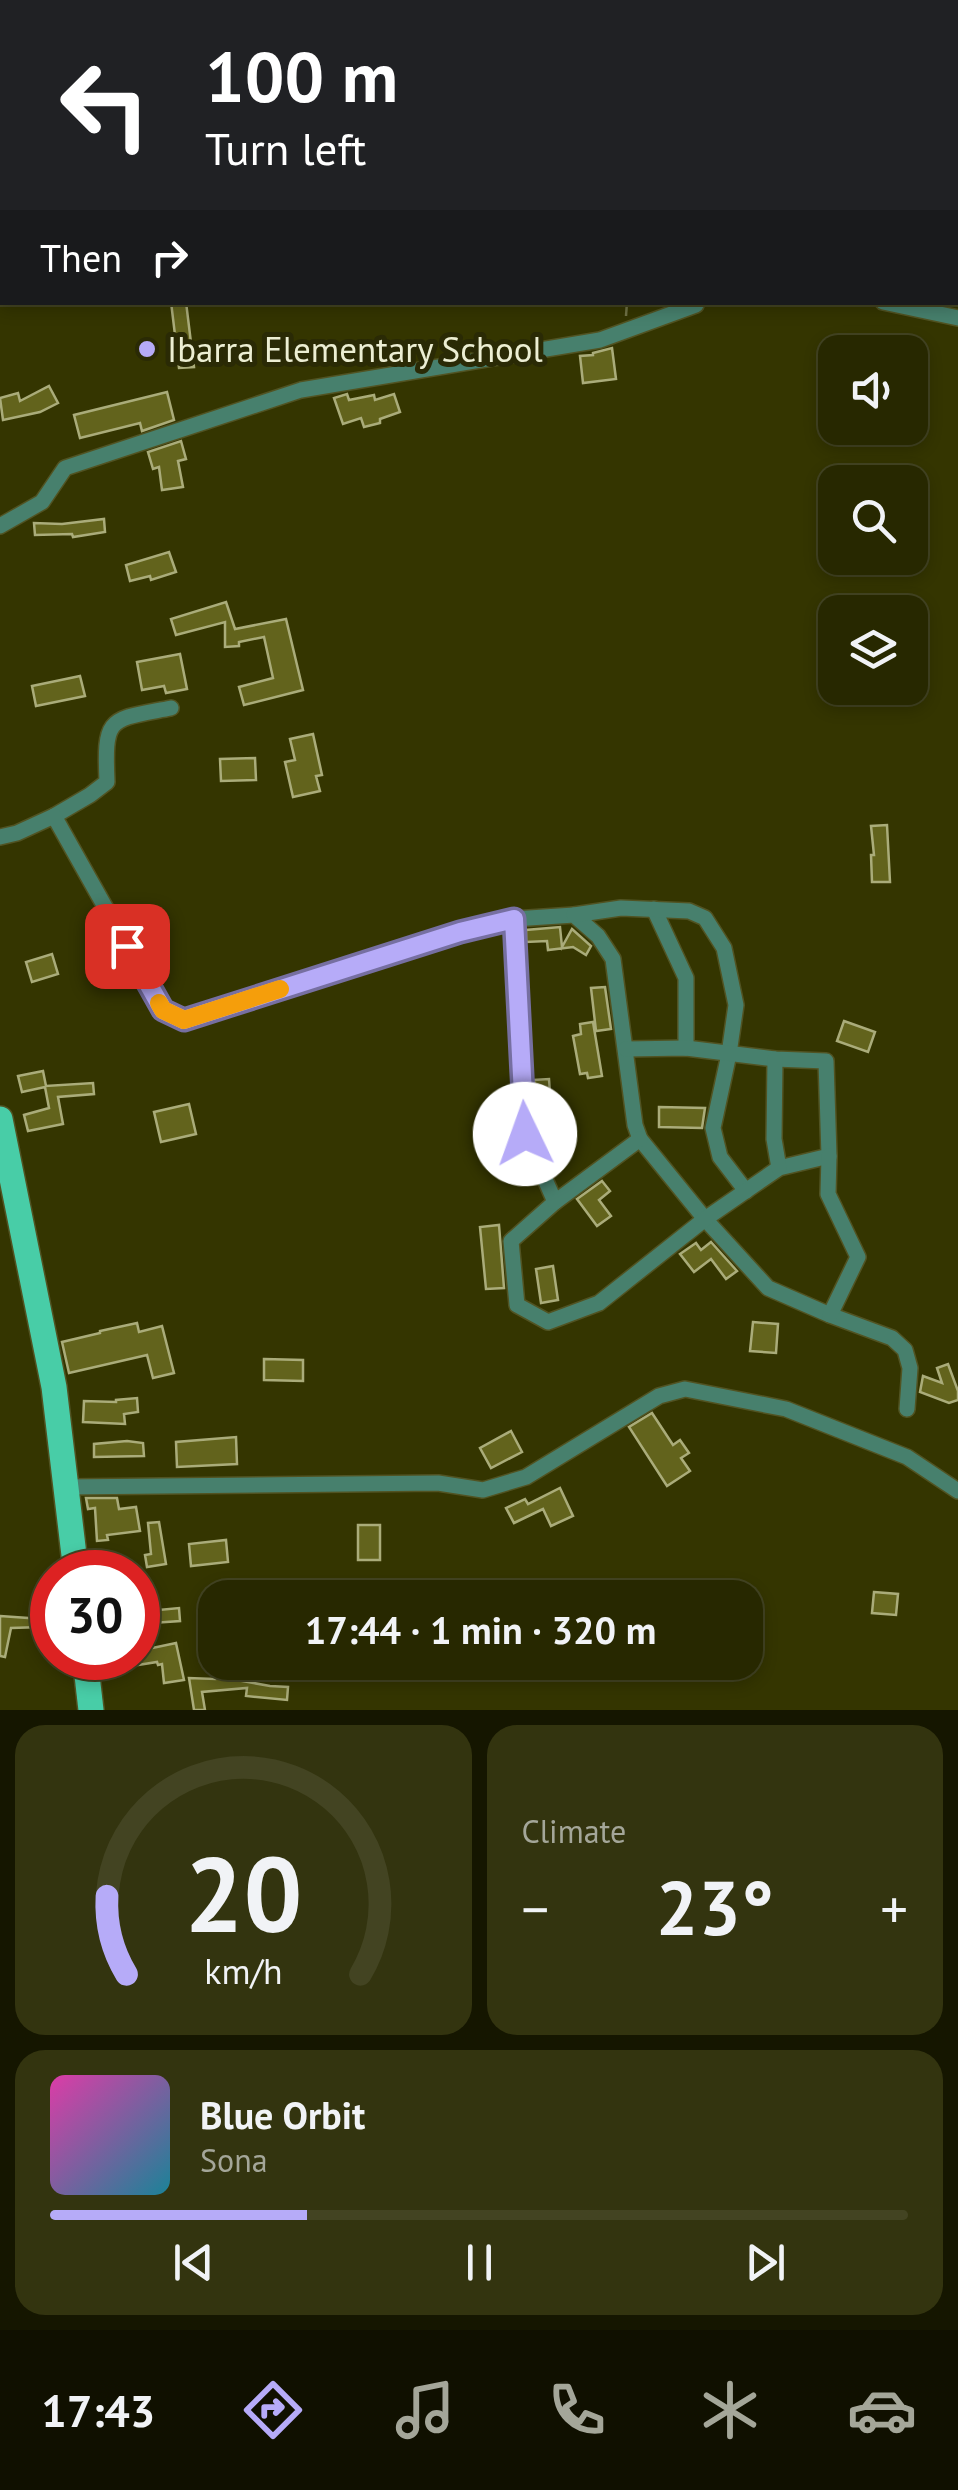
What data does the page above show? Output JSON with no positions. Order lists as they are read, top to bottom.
{
  "places": ["Ibarra Elementary School"],
  "page": {
    "turn": ["100 m", "Turn left"],
    "then": "Then",
    "limit": "30",
    "trip": "17:44 · 1 min · 320 m",
    "tile": "Climate",
    "heat": ["−", "23°", "+"],
    "song": ["Blue Orbit", "Sona"],
    "tabs": "17:43",
    "gauge": ["20", "km/h"]
  }
}
